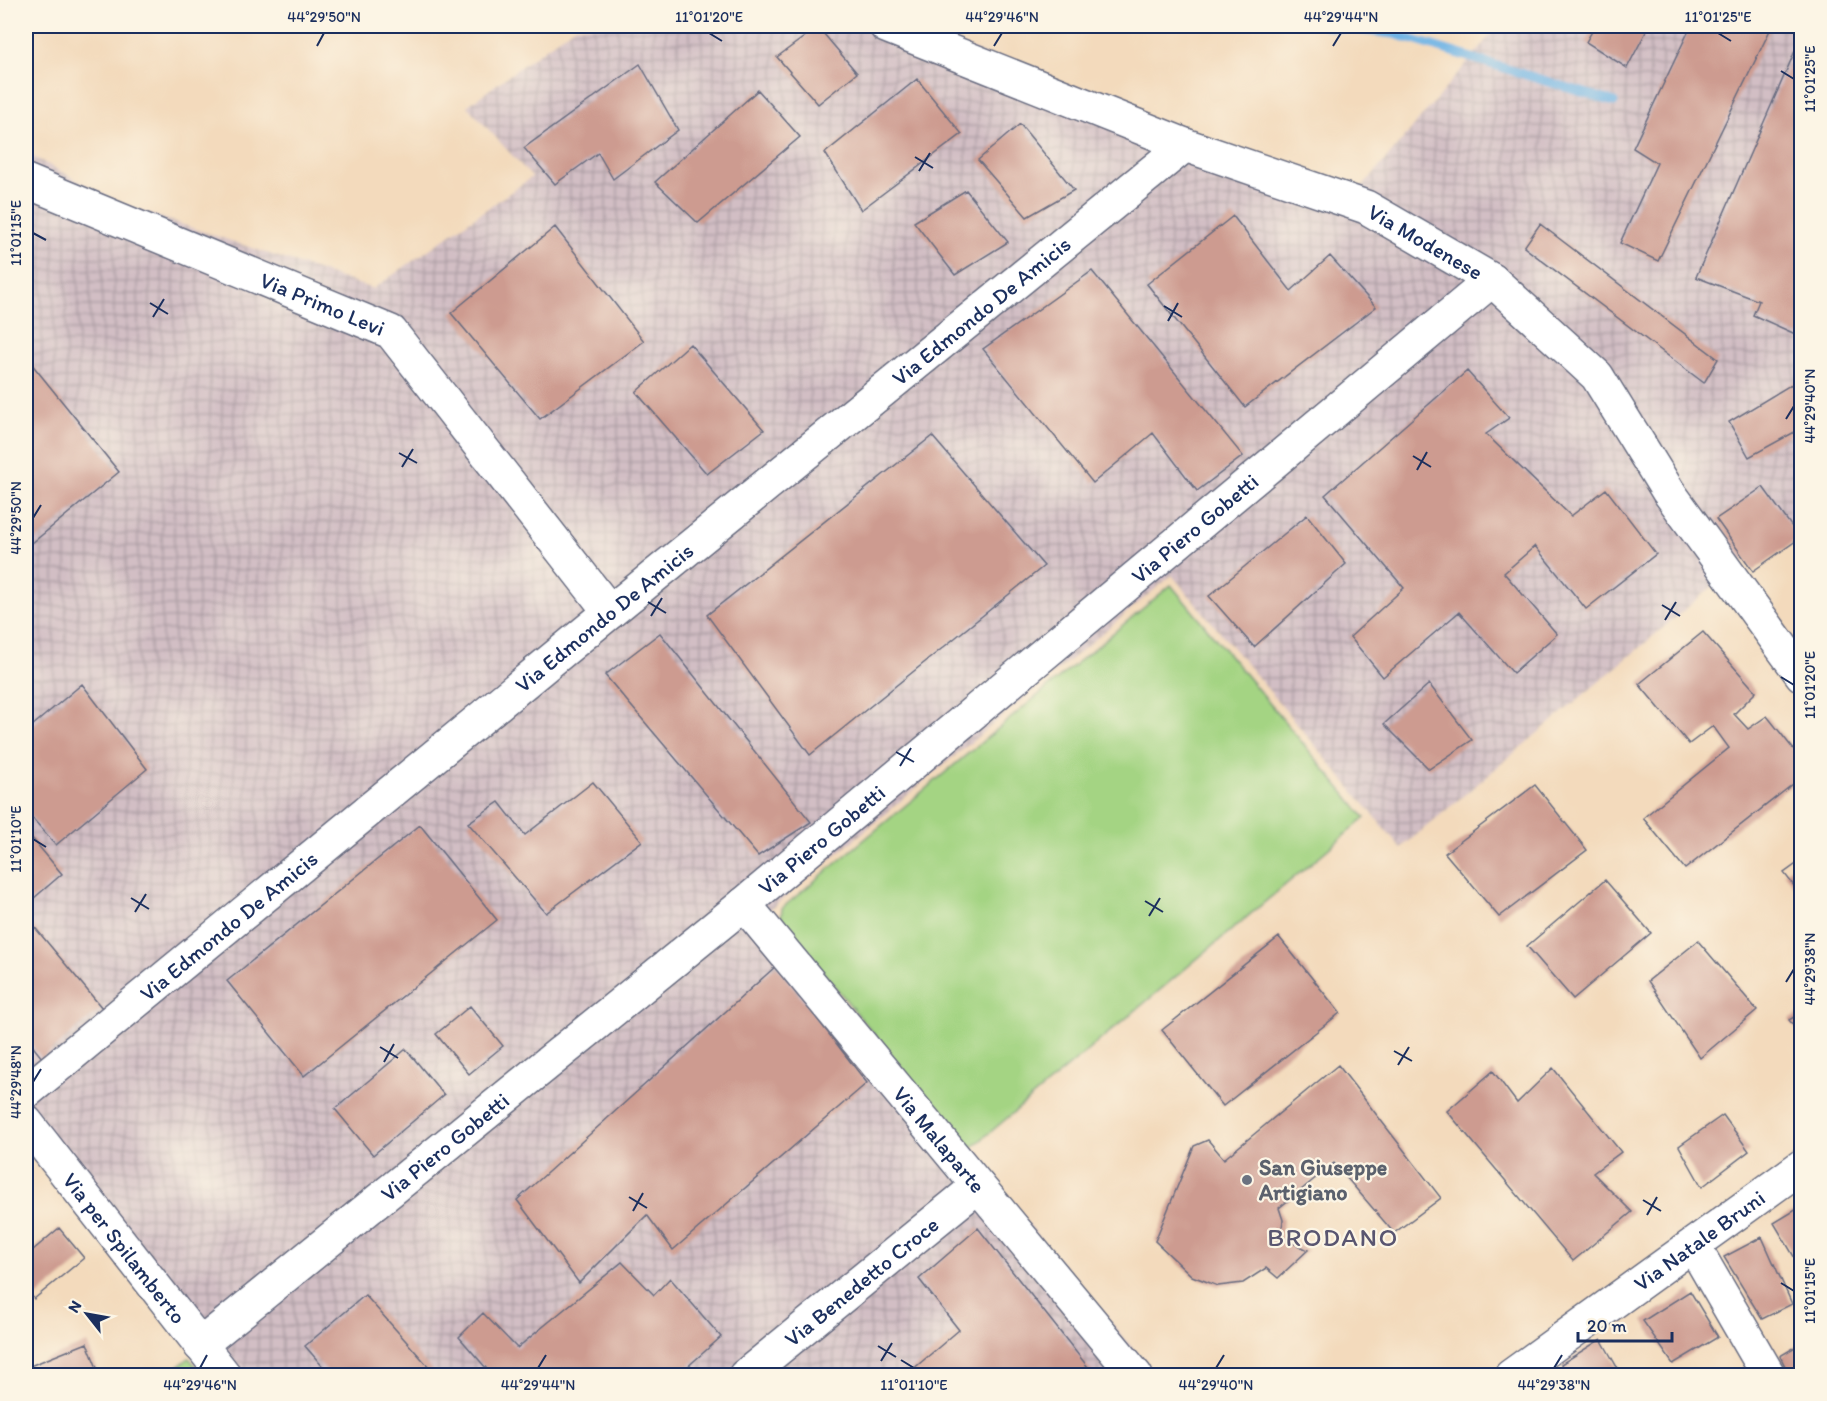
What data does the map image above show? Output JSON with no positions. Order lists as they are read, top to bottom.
{
  "streets": {
    "street": [
      "Via Modenese",
      "Via Primo Levi",
      "Via Edmondo De Amicis",
      "Via Piero Gobetti",
      "Via Malaparte",
      "Via Natale Bruni",
      "Via per Spilamberto",
      "Via Benedetto Croce"
    ]
  },
  "crossings": [
    ["Via Modenese", "Via Edmondo De Amicis"],
    ["Via Modenese", "Via Piero Gobetti"],
    ["Via Primo Levi", "Via Edmondo De Amicis"],
    ["Via Piero Gobetti", "Via Malaparte"],
    ["Via Piero Gobetti", "Via per Spilamberto"],
    ["Via Malaparte", "Via Benedetto Croce"]
  ],
  "districts": ["BRODANO"],
  "places": ["San Giuseppe Artigiano"],
  "scale_bar": "20 m",
  "north": "top left",
  "coordinates": [
    "44°29'50\"N",
    "11°01'20\"E",
    "44°29'46\"N",
    "44°29'44\"N",
    "11°01'25\"E",
    "11°01'15\"E",
    "44°29'40\"N",
    "11°01'10\"E",
    "44°29'38\"N",
    "44°29'48\"N"
  ]
}
